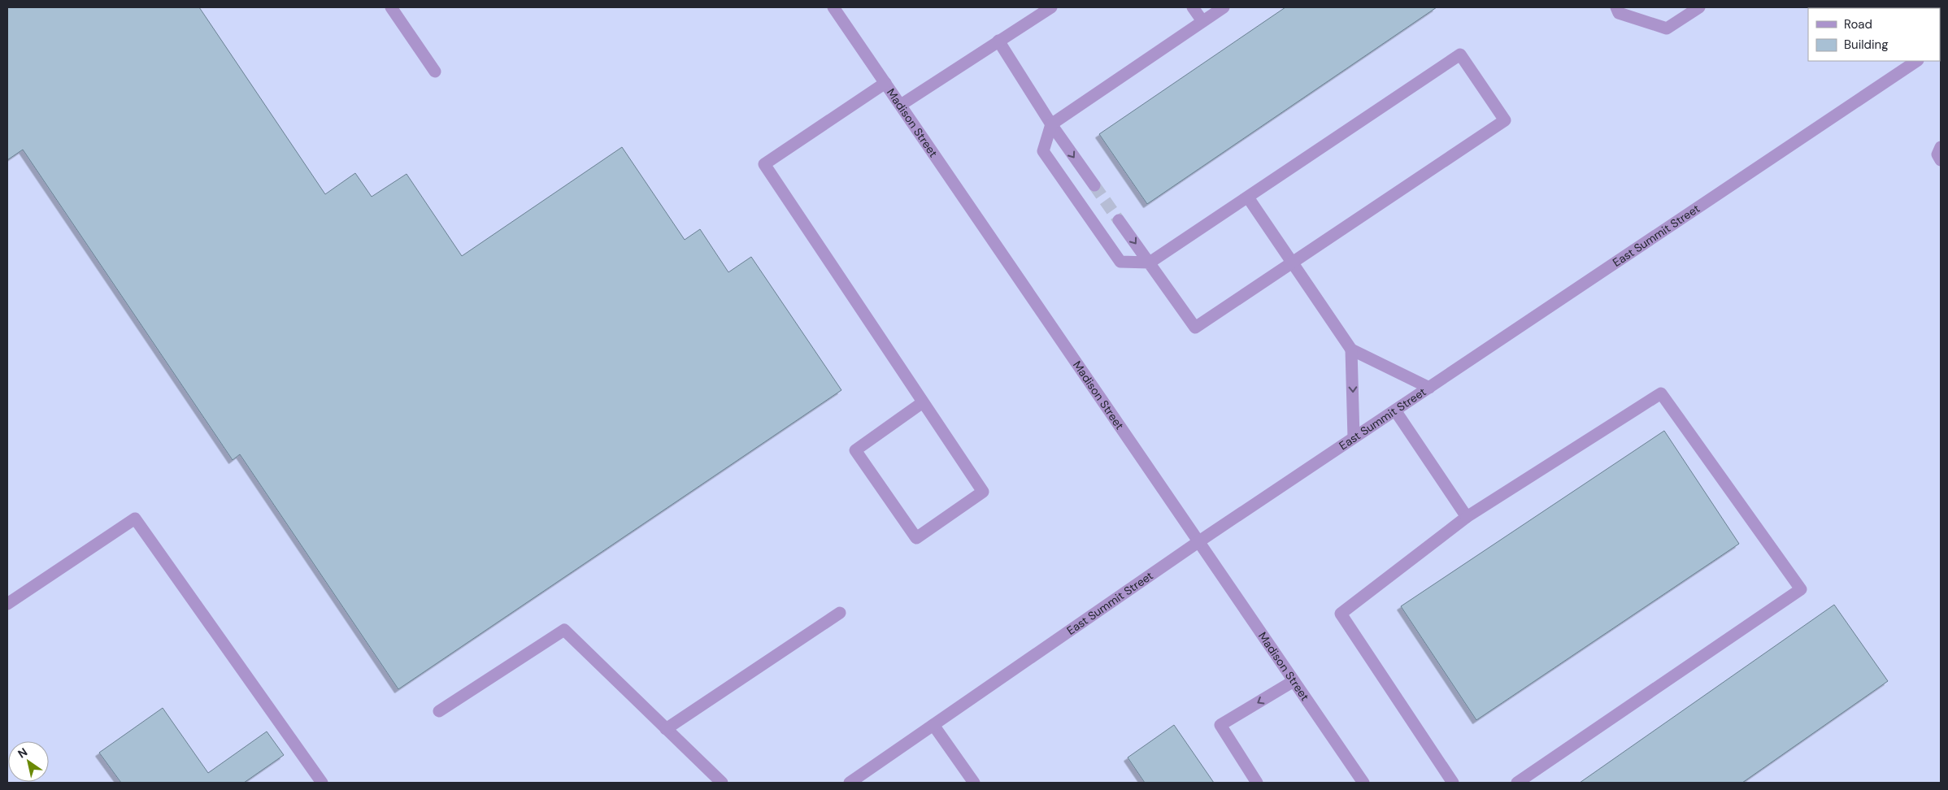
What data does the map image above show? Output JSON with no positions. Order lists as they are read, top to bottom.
{
  "streets": {
    "street": ["Madison Street", "East Summit Street"]
  },
  "crossings": [
    ["Madison Street", "East Summit Street"]
  ],
  "legend": ["Road", "Building"],
  "north": "top left"
}
